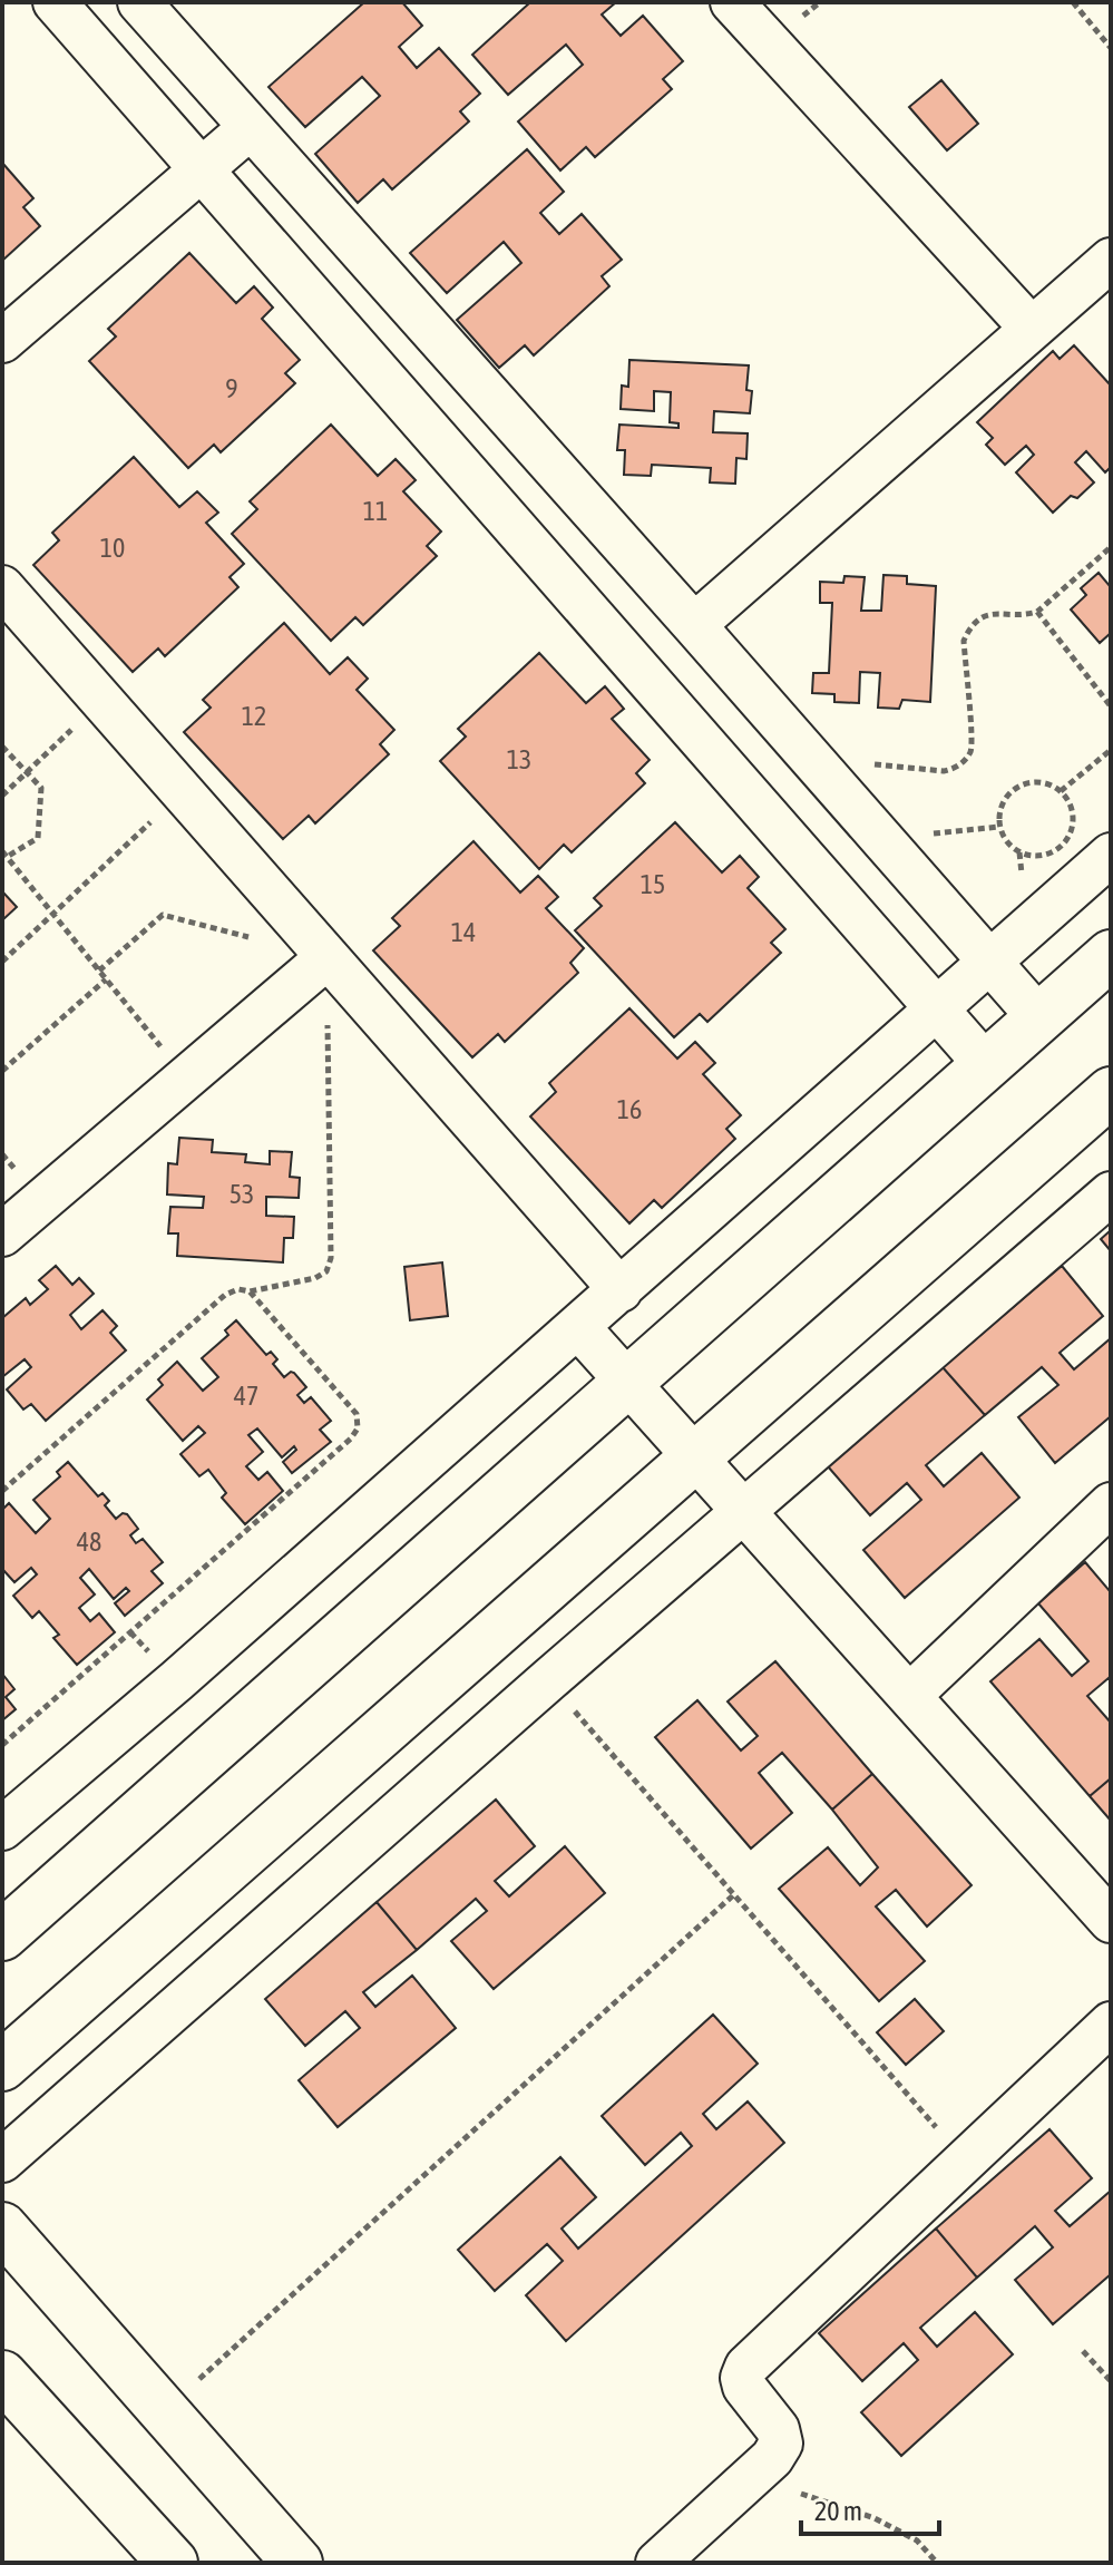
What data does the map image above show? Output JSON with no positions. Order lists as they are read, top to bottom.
{
  "house_numbers": [
    "9",
    "11",
    "10",
    "12",
    "13",
    "15",
    "14",
    "16",
    "53",
    "47",
    "48"
  ],
  "scale_bar": "20 m"
}
